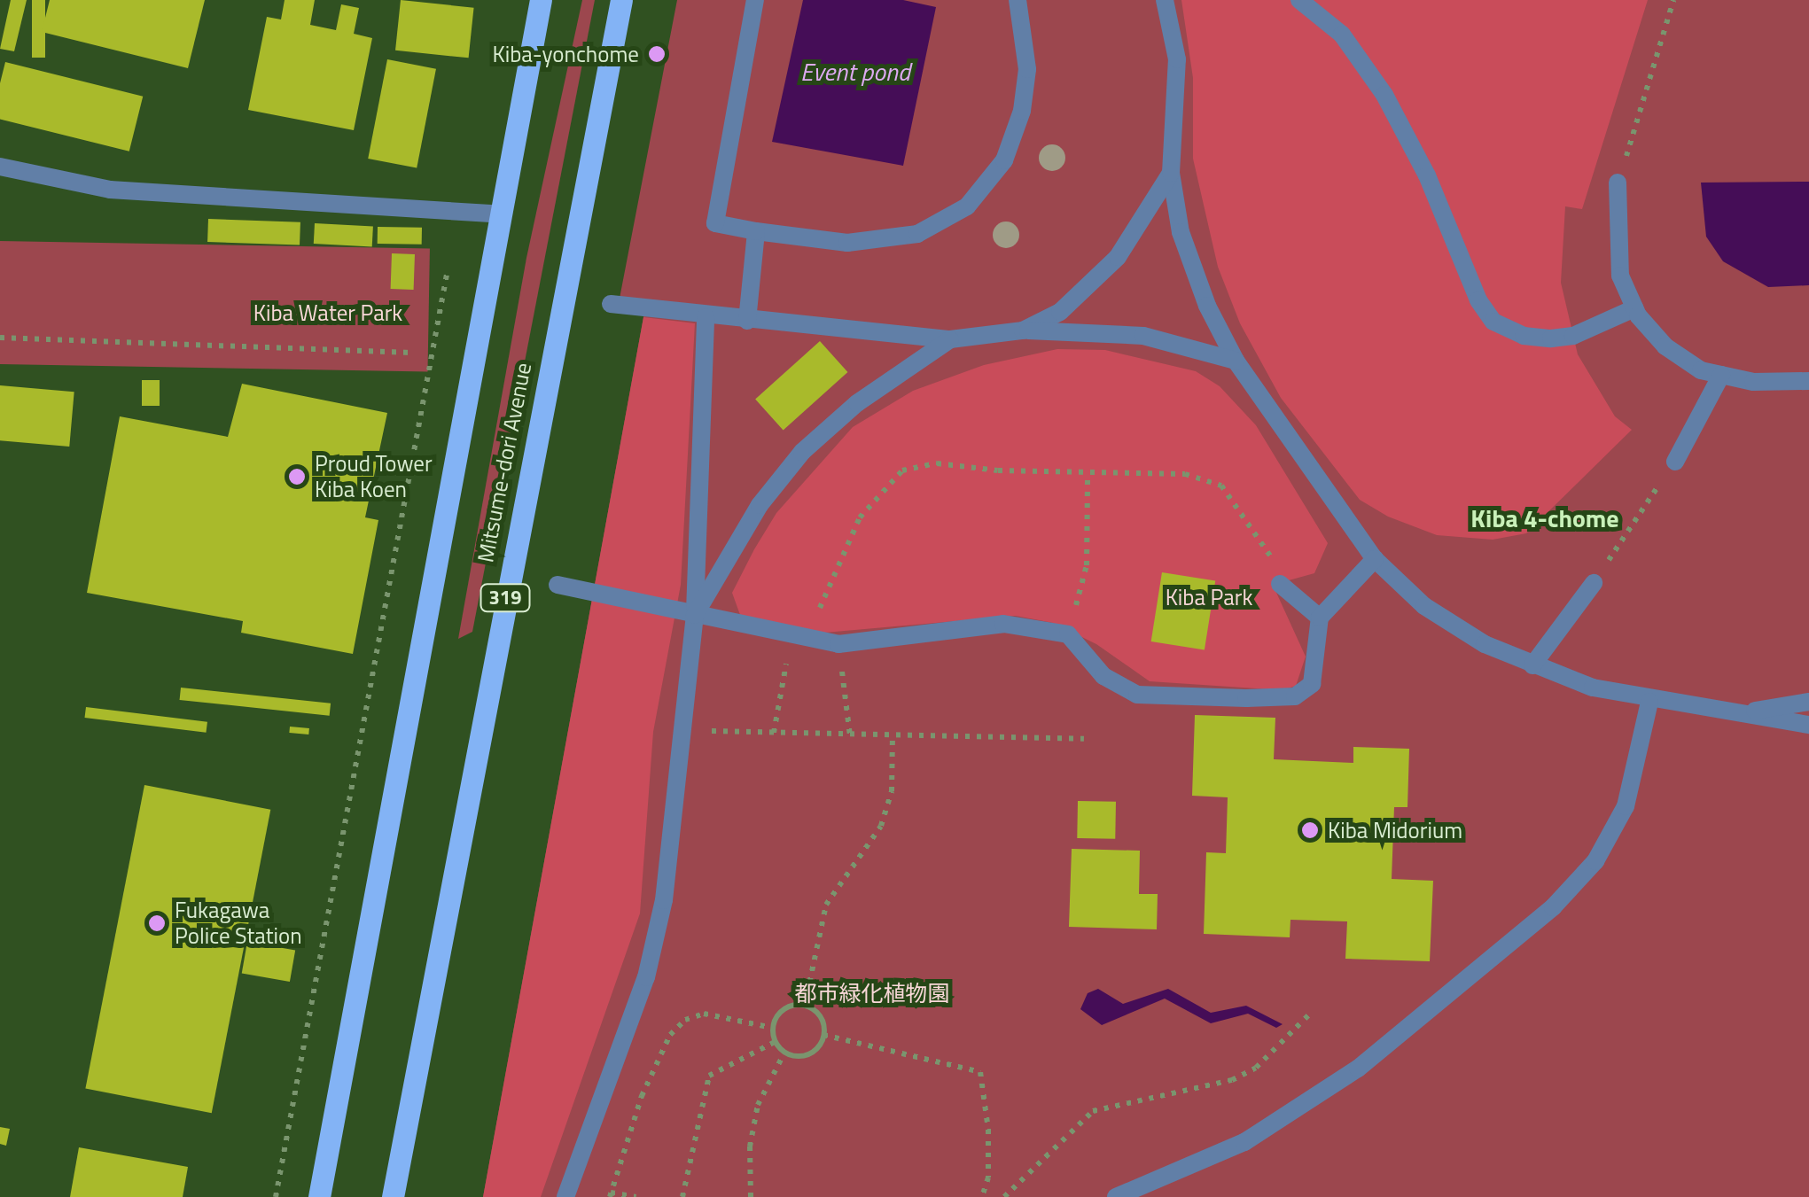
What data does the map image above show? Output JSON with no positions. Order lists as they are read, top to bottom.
{
  "streets": {
    "main road": ["Mitsume-dori Avenue", "319"]
  },
  "districts": ["Kiba 4-chome"],
  "water": ["Event pond"],
  "parks": ["Kiba Water Park", "Kiba Park", "都市緑化植物園"],
  "places": [
    "Kiba-yonchome",
    "Proud Tower Kiba Koen",
    "Kiba Midorium",
    "Fukagawa Police Station"
  ]
}
